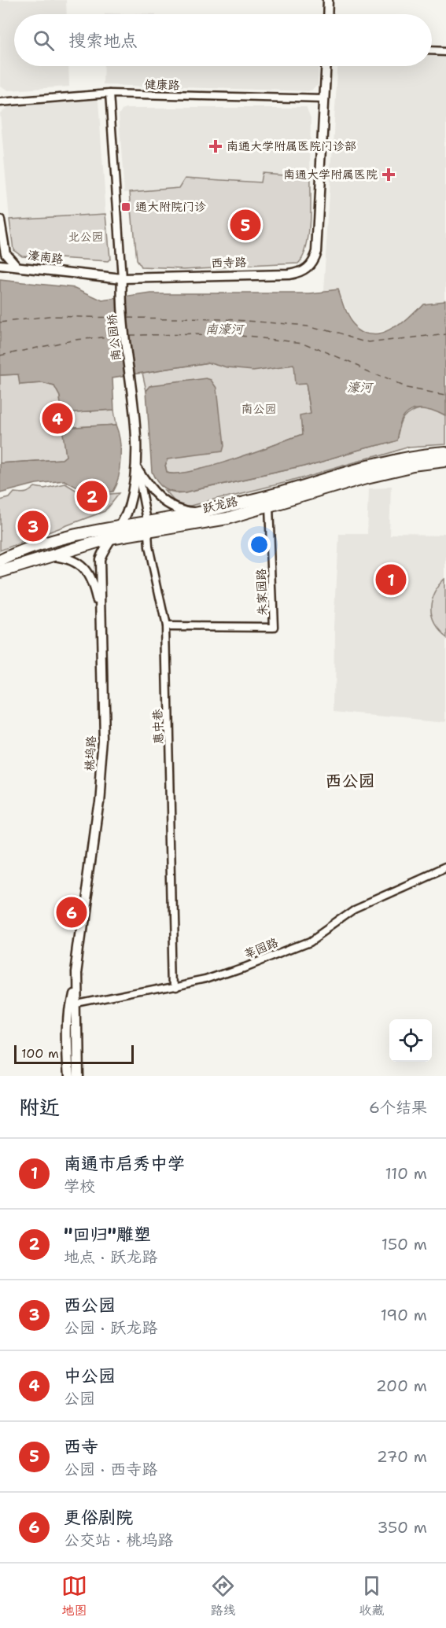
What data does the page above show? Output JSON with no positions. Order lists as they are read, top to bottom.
{
  "streets": {
    "main road": ["跃龙路"],
    "street": [
      "健康路",
      "濠南路",
      "西寺路",
      "南公园桥",
      "朱家园路",
      "惠中巷",
      "桃坞路",
      "莘园路"
    ]
  },
  "crossings": [
    ["健康路", "西寺路"],
    ["濠南路", "西寺路"],
    ["濠南路", "南公园桥"],
    ["西寺路", "南公园桥"],
    ["南公园桥", "惠中巷"],
    ["跃龙路", "朱家园路"],
    ["跃龙路", "惠中巷"],
    ["跃龙路", "桃坞路"],
    ["朱家园路", "惠中巷"],
    ["惠中巷", "莘园路"],
    ["桃坞路", "莘园路"]
  ],
  "districts": ["西公园"],
  "water": ["南濠河", "濠河"],
  "parks": ["北公园", "南公园"],
  "places": {
    "health": ["南通大学附属医院门诊部", "南通大学附属医院"],
    "transit": ["通大附院门诊"]
  },
  "scale_bar": "100 m",
  "page": {
    "search": "搜索地点",
    "pins": [
      "5",
      "4",
      "2",
      "3",
      "1",
      "6"
    ],
    "scale": "100 m",
    "heading": ["附近", "6个结果"],
    "list": [
      {
        "mark": "1",
        "name": "南通市启秀中学",
        "note": "学校",
        "value": "110 m"
      },
      {
        "mark": "2",
        "name": "\"回归\"雕塑",
        "note": "地点 · 跃龙路",
        "value": "150 m"
      },
      {
        "mark": "3",
        "name": "西公园",
        "note": "公园 · 跃龙路",
        "value": "190 m"
      },
      {
        "mark": "4",
        "name": "中公园",
        "note": "公园",
        "value": "200 m"
      },
      {
        "mark": "5",
        "name": "西寺",
        "note": "公园 · 西寺路",
        "value": "270 m"
      },
      {
        "mark": "6",
        "name": "更俗剧院",
        "note": "公交站 · 桃坞路",
        "value": "350 m"
      }
    ],
    "nav": ["地图", "路线", "收藏"]
  }
}
